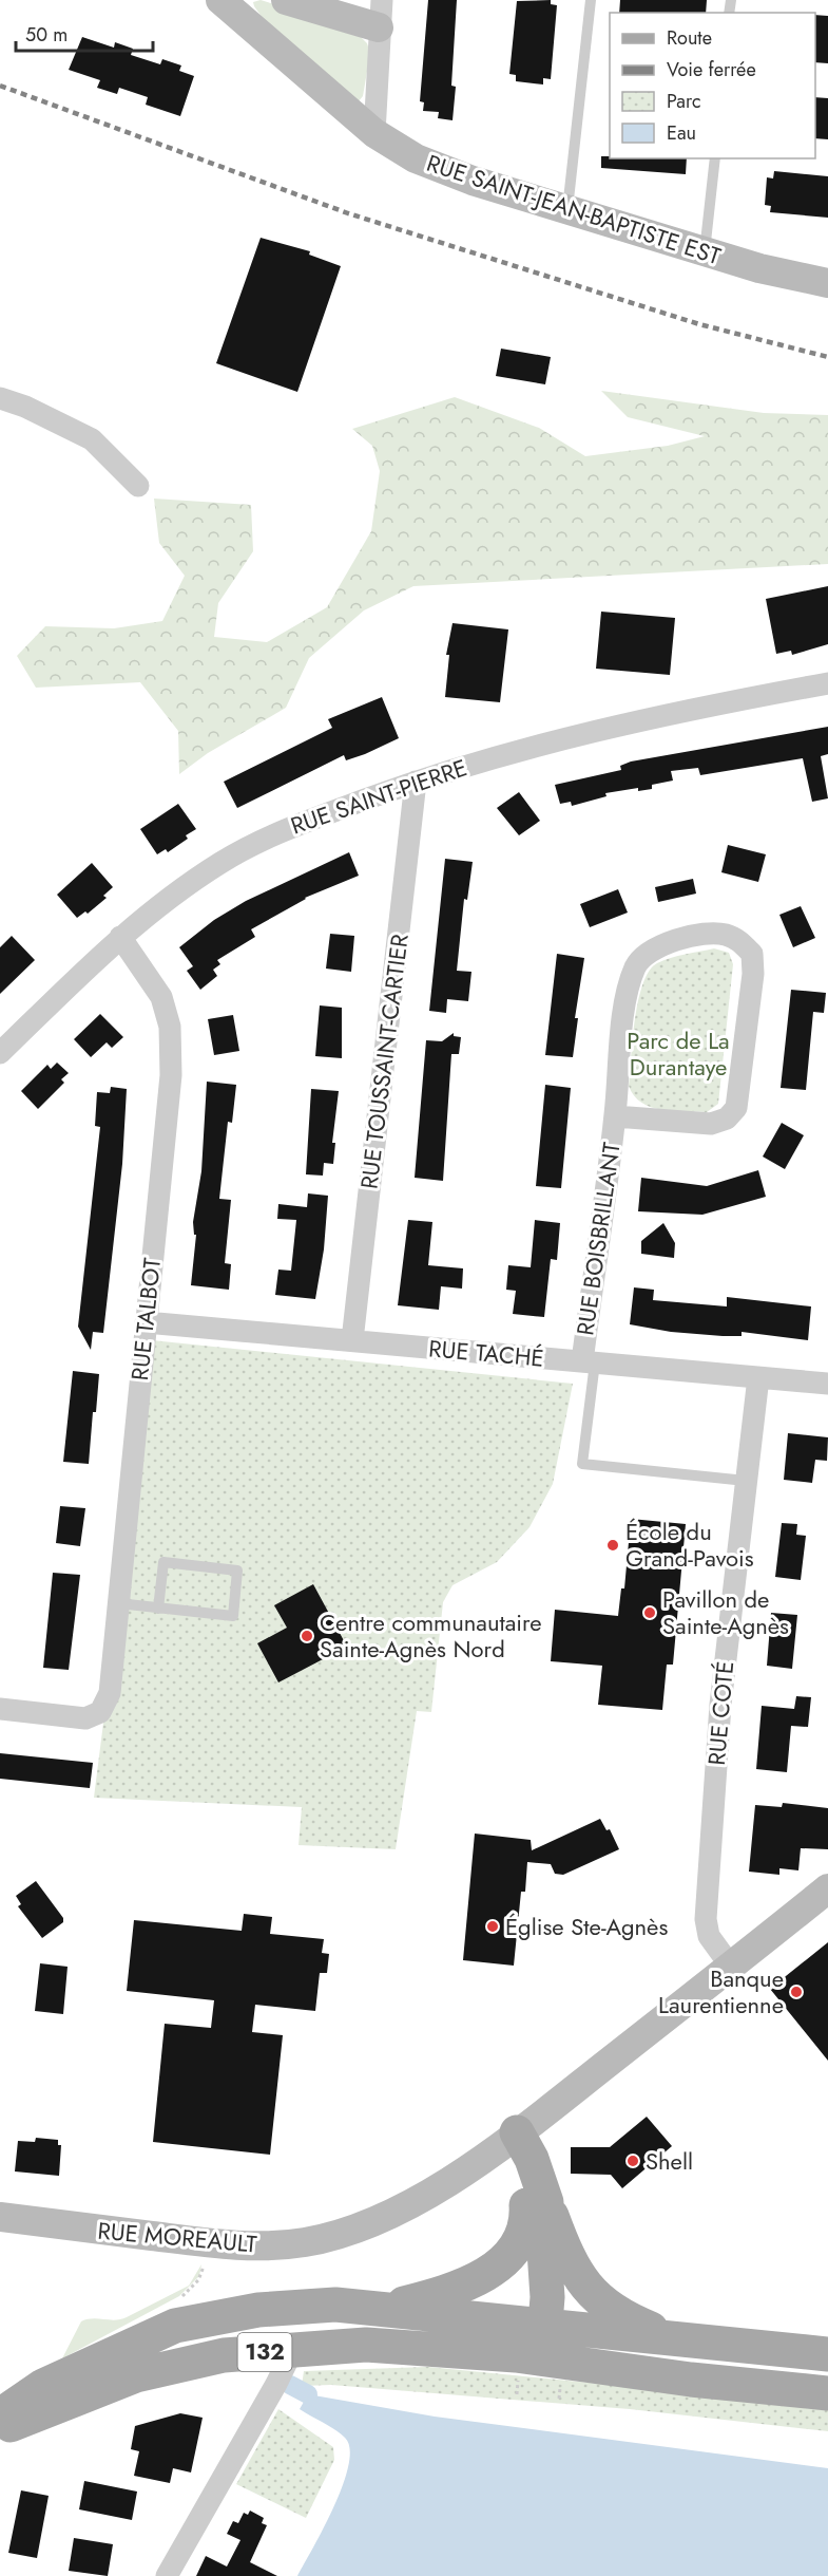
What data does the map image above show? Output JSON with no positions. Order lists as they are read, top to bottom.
{
  "streets": {
    "main road": ["132"],
    "street": [
      "RUE SAINT-JEAN-BAPTISTE EST",
      "RUE SAINT-PIERRE",
      "RUE TOUSSAINT-CARTIER",
      "RUE BOISBRILLANT",
      "RUE TALBOT",
      "RUE TACHÉ",
      "RUE COTÉ",
      "RUE MOREAULT"
    ]
  },
  "crossings": [
    ["RUE SAINT-PIERRE", "RUE TOUSSAINT-CARTIER"],
    ["RUE SAINT-PIERRE", "RUE TALBOT"],
    ["RUE TOUSSAINT-CARTIER", "RUE TACHÉ"],
    ["RUE BOISBRILLANT", "RUE TACHÉ"],
    ["RUE TALBOT", "RUE TACHÉ"],
    ["RUE TACHÉ", "RUE COTÉ"],
    ["RUE COTÉ", "RUE MOREAULT"]
  ],
  "parks": ["Parc de La Durantaye"],
  "places": [
    "École du Grand-Pavois",
    "Pavillon de Sainte-Agnès",
    "Centre communautaire Sainte-Agnès Nord",
    "Église Ste-Agnès",
    "Banque Laurentienne",
    "Shell"
  ],
  "legend": [
    "Route",
    "Voie ferrée",
    "Parc",
    "Eau"
  ],
  "scale_bar": "50 m"
}
